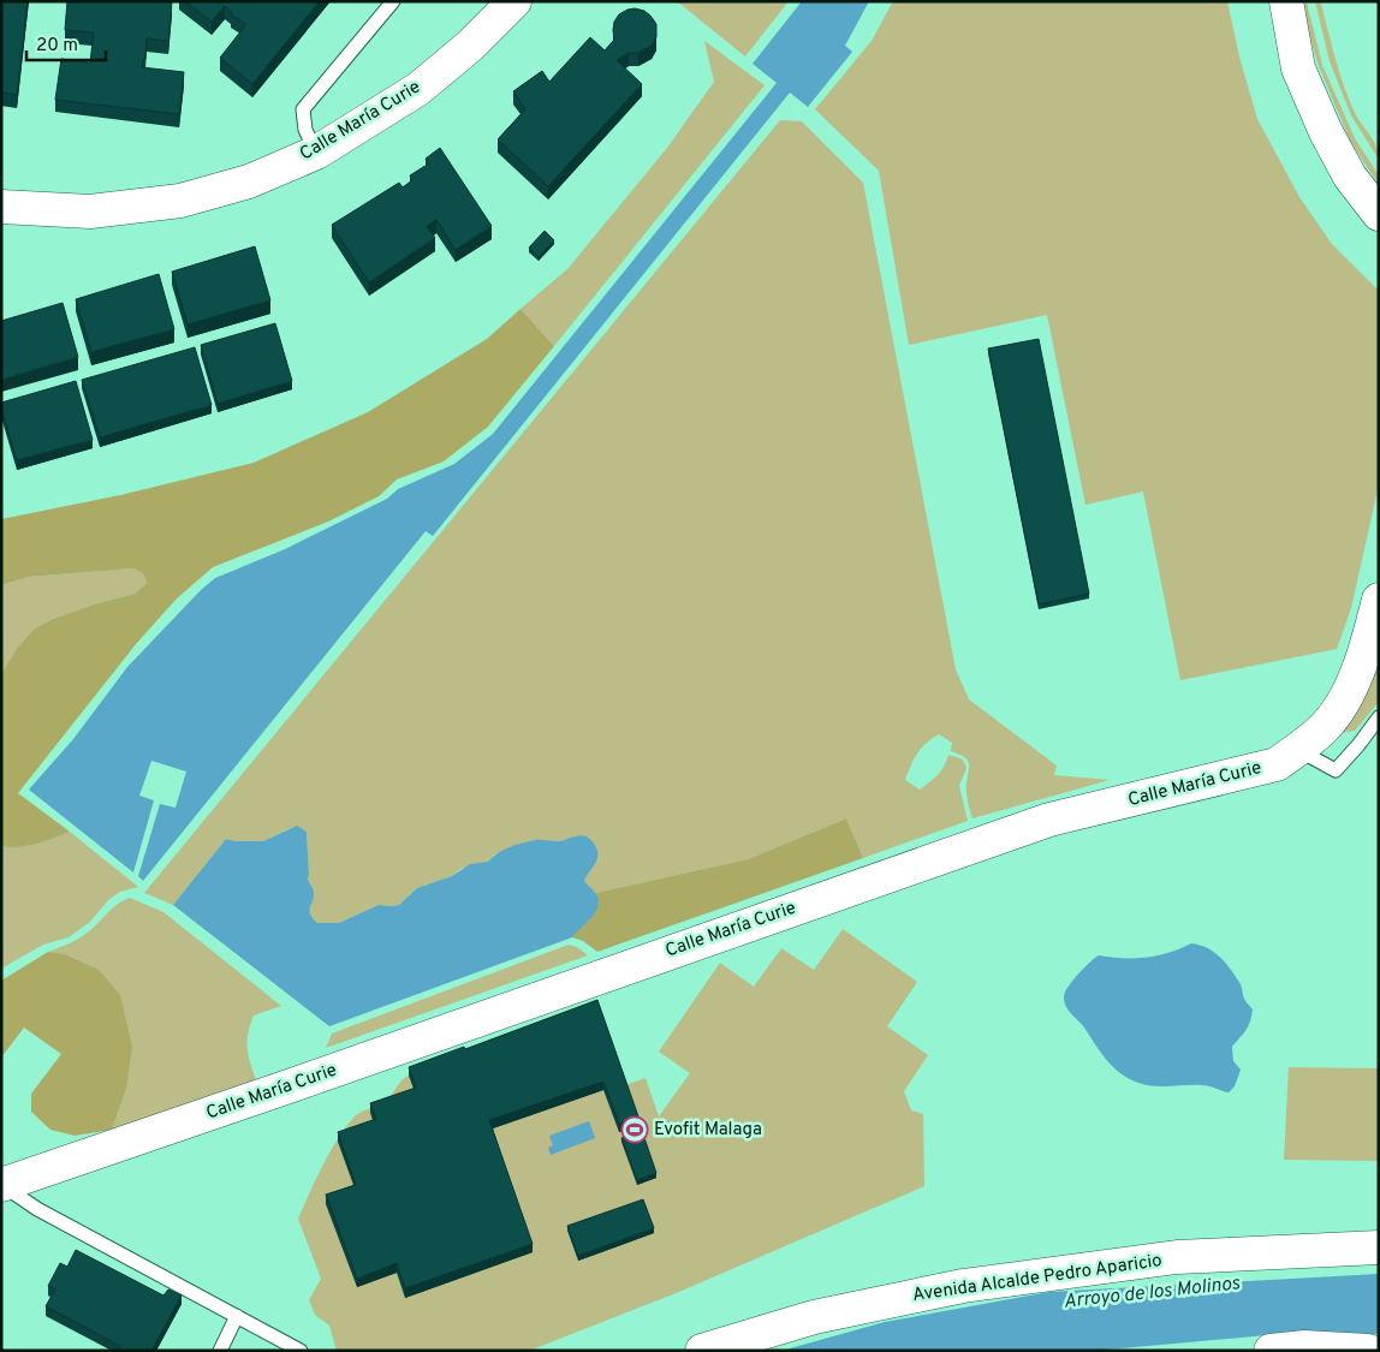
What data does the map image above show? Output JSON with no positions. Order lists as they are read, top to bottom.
{
  "streets": {
    "street": ["Calle María Curie", "Avenida Alcalde Pedro Aparicio"]
  },
  "water": ["Arroyo de los Molinos"],
  "places": {
    "sports": ["Evofit Malaga"]
  },
  "scale_bar": "20 m"
}
